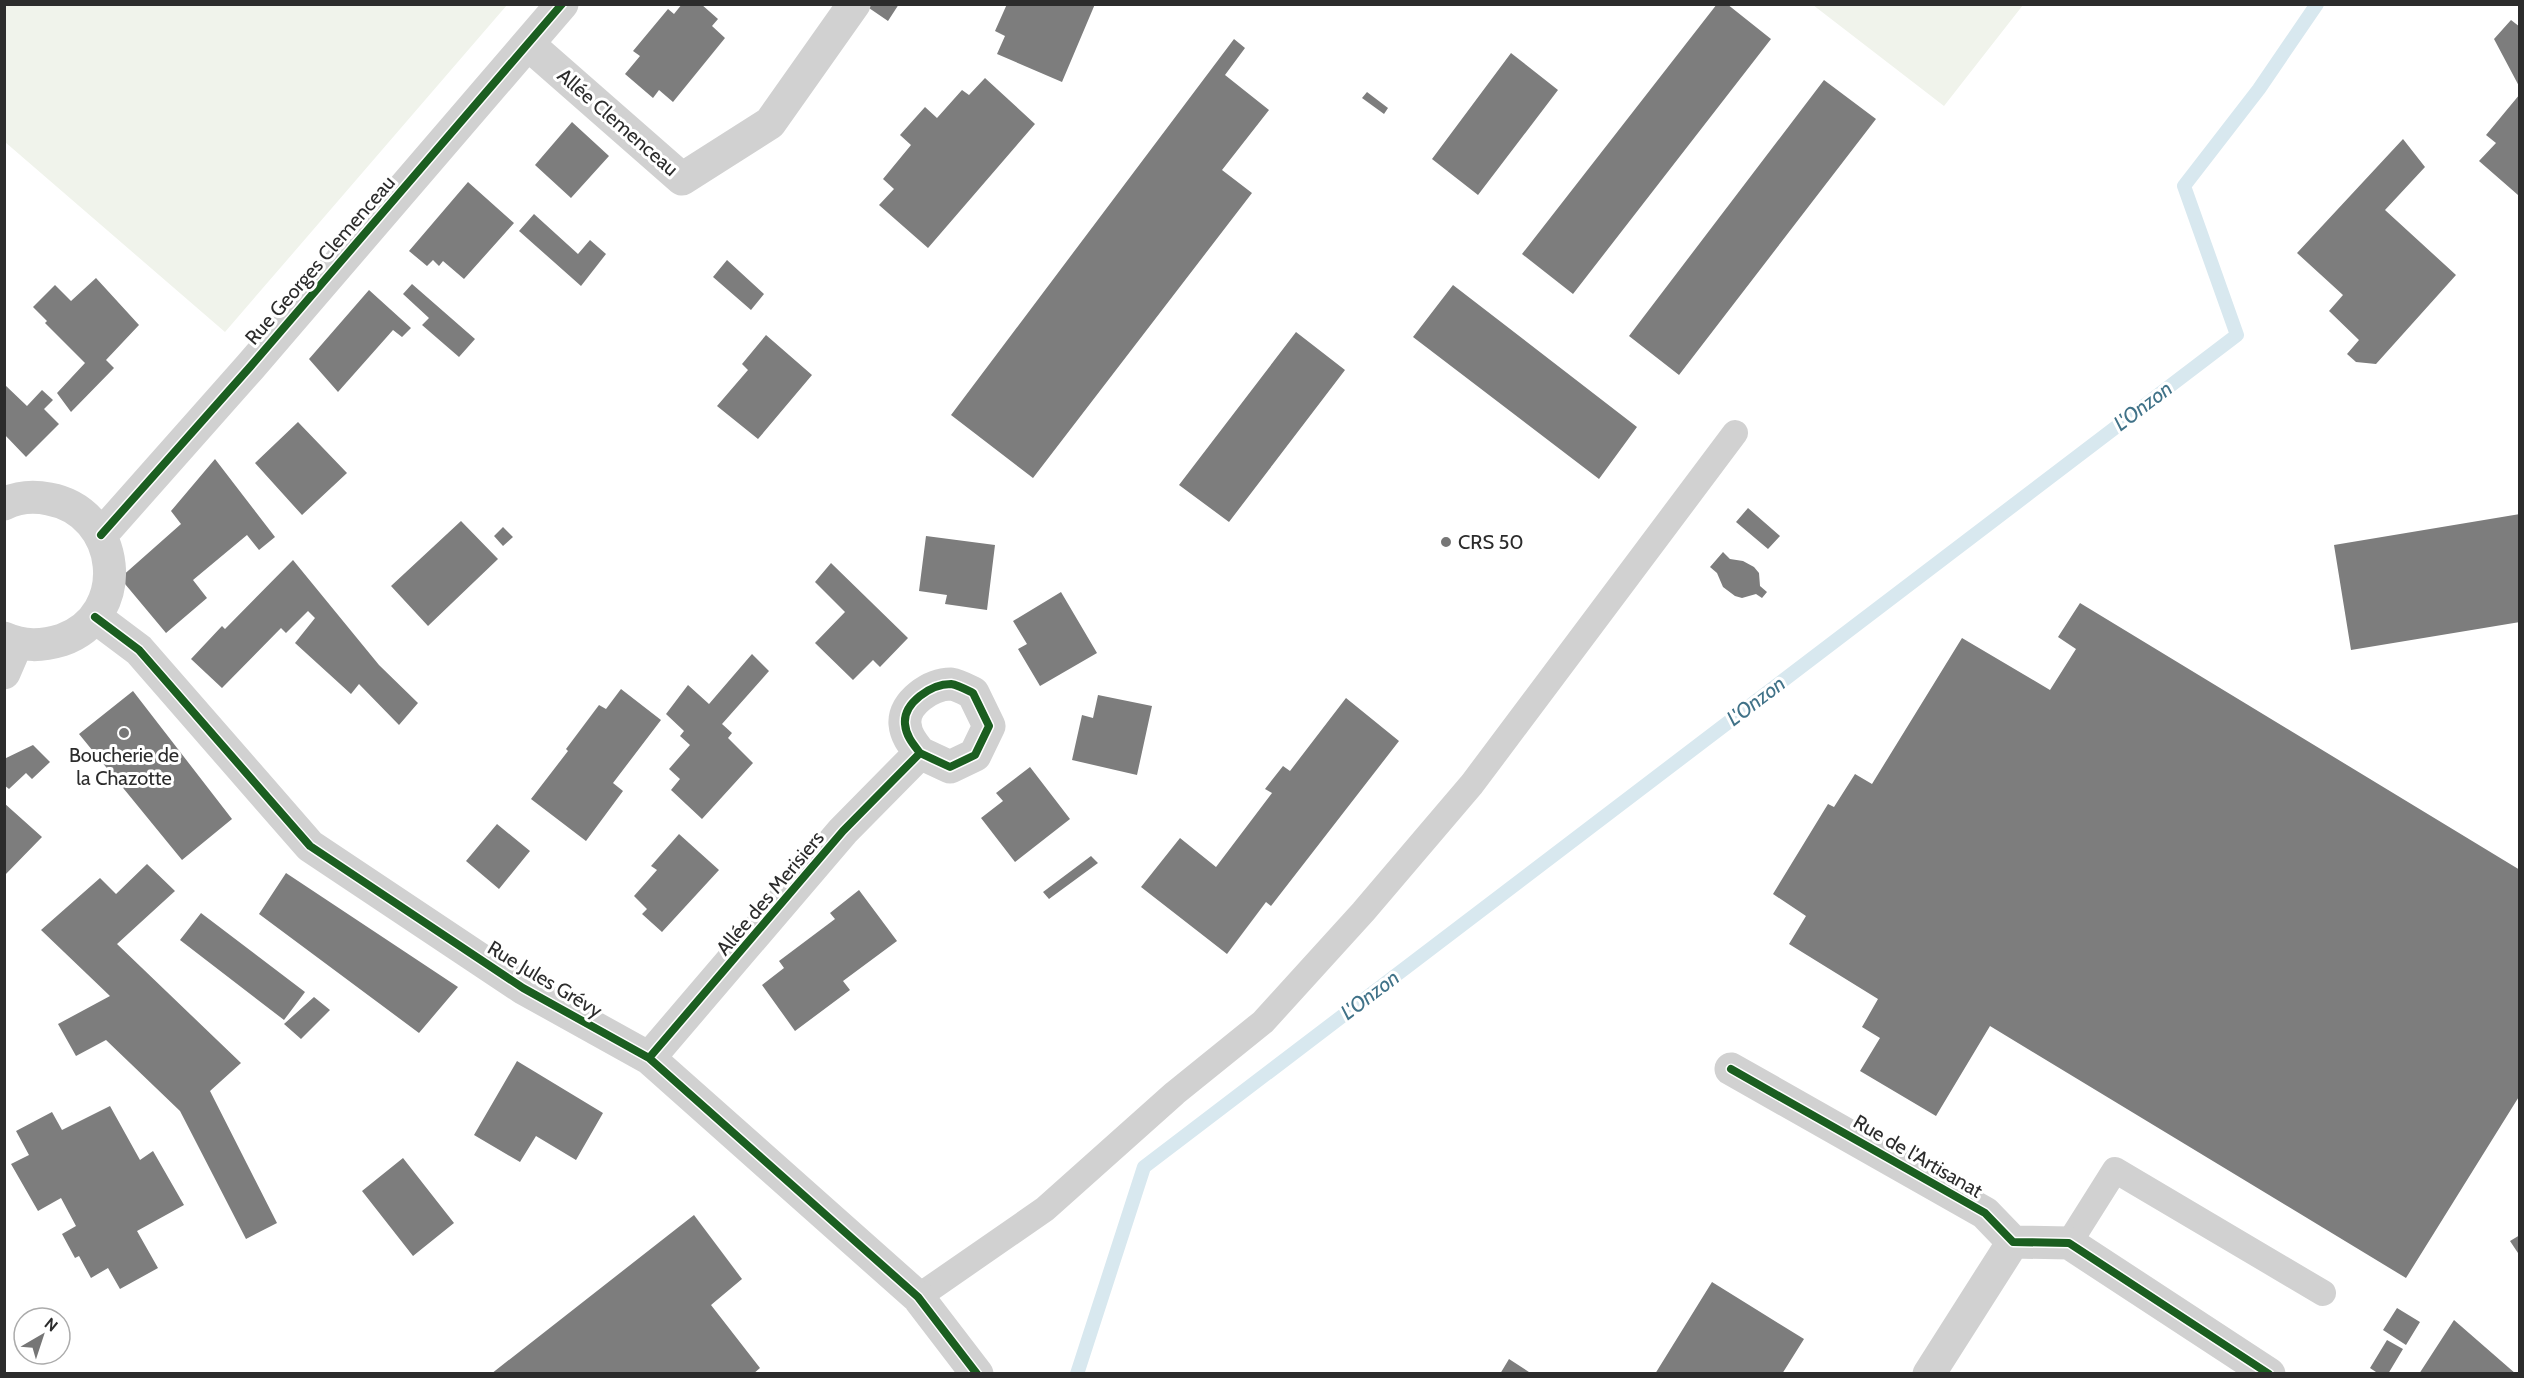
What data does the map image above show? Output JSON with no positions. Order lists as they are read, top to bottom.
{
  "streets": {
    "street": [
      "Allée Clemenceau",
      "Rue Georges Clemenceau",
      "Allée des Merisiers",
      "Rue Jules Grévy",
      "Rue de l'Artisanat"
    ]
  },
  "crossings": [
    ["Allée Clemenceau", "Rue Georges Clemenceau"],
    ["Allée des Merisiers", "Rue Jules Grévy"]
  ],
  "water": ["L'Onzon"],
  "places": ["CRS 50", "Boucherie de la Chazotte"],
  "north": "top right"
}
